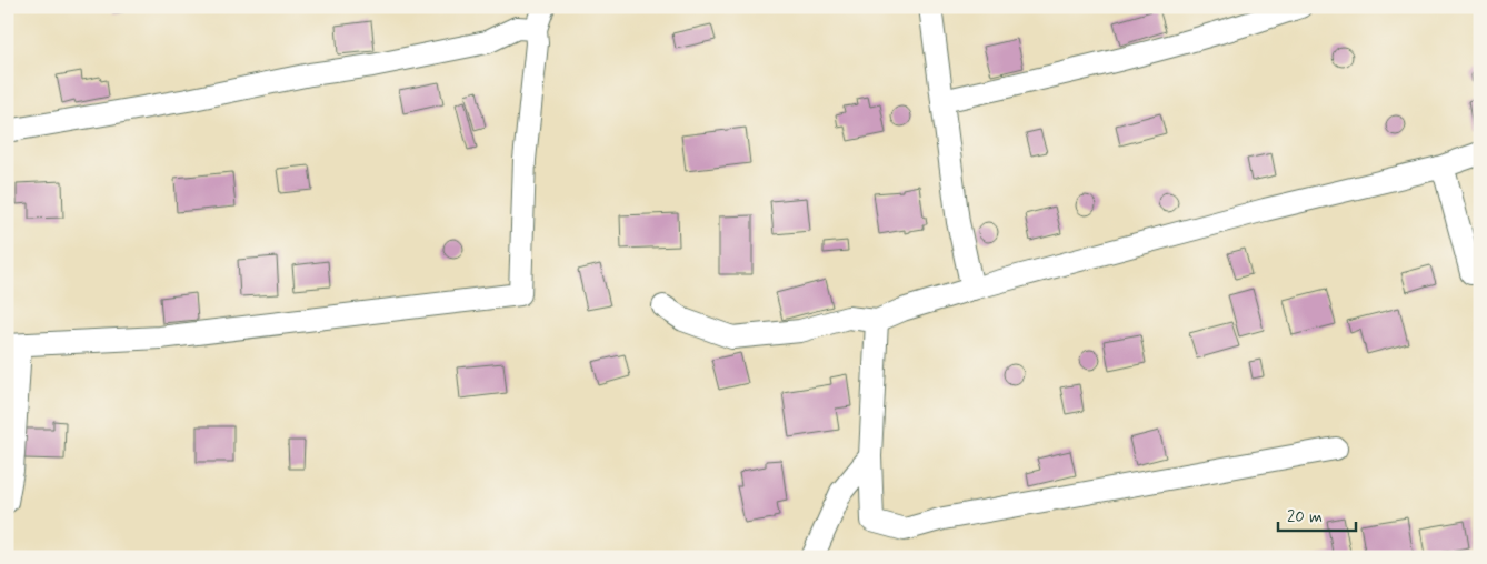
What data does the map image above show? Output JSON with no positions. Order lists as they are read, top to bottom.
{
  "scale_bar": "20 m"
}
